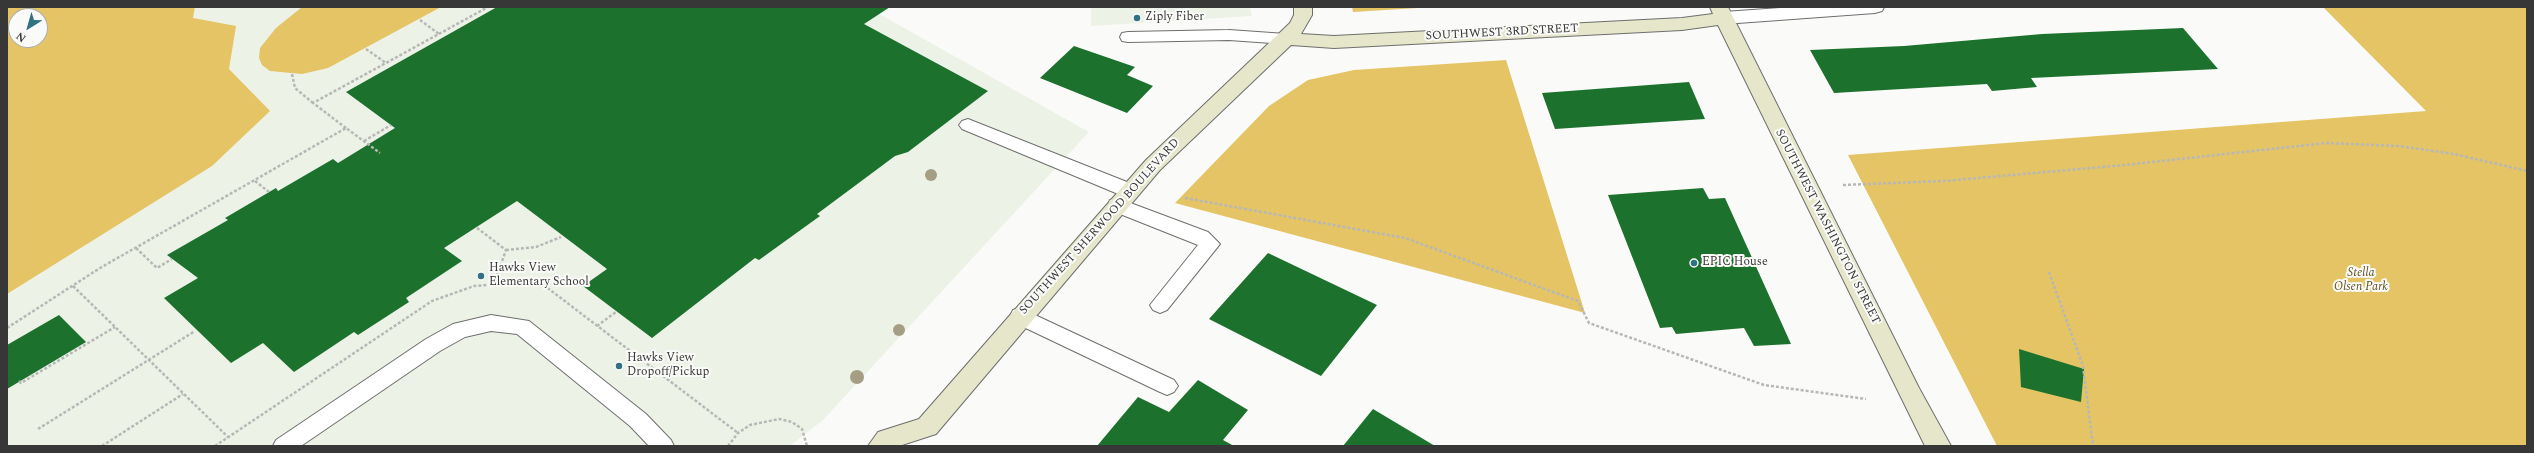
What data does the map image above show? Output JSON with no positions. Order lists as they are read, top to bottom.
{
  "streets": {
    "main road": ["SOUTHWEST 3RD STREET", "SOUTHWEST SHERWOOD BOULEVARD", "SOUTHWEST WASHINGTON STREET"]
  },
  "crossings": [
    ["SOUTHWEST 3RD STREET", "SOUTHWEST SHERWOOD BOULEVARD"],
    ["SOUTHWEST 3RD STREET", "SOUTHWEST WASHINGTON STREET"]
  ],
  "parks": ["Stella Olsen Park"],
  "places": [
    "Ziply Fiber",
    "EPIC House",
    "Hawks View Elementary School",
    "Hawks View Dropoff/Pickup"
  ],
  "north": "bottom left"
}
